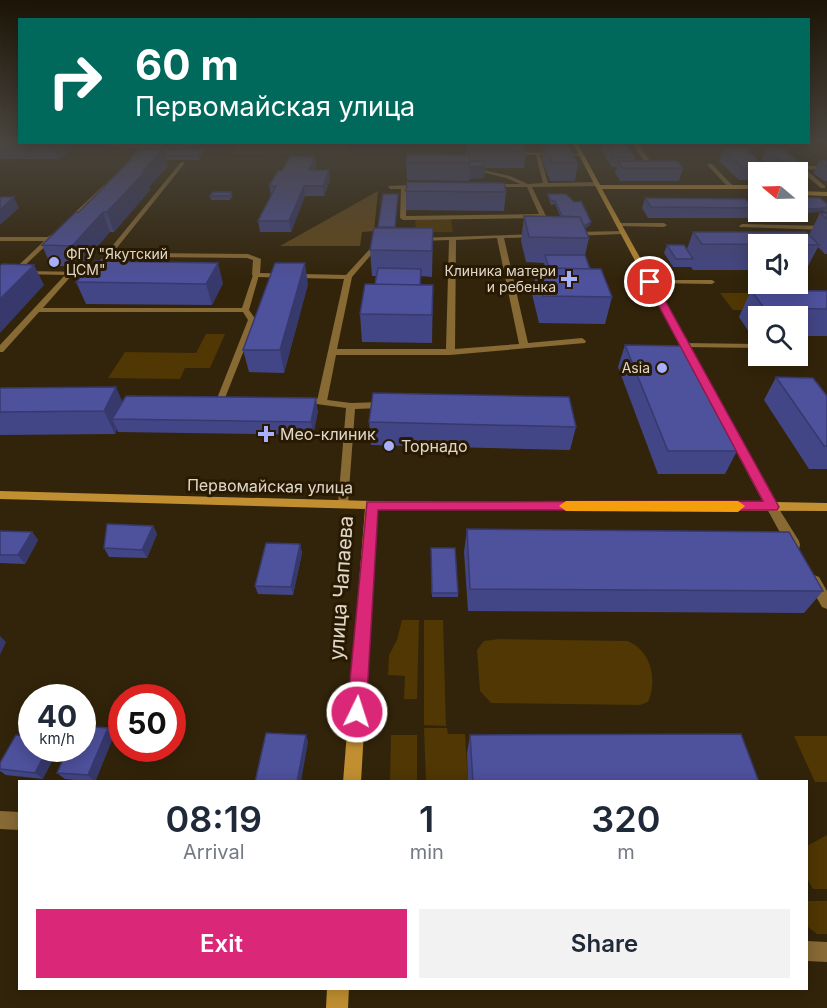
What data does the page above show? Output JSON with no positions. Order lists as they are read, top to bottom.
{
  "streets": {
    "street": ["Первомайская улица", "улица Чапаева"]
  },
  "crossings": [
    ["Первомайская улица", "улица Чапаева"]
  ],
  "places": {
    "other": ["ФГУ \"Якутский ЦСМ\"", "Asia", "Торнадо"],
    "health": ["Клиника матери и ребенка", "Мео-клиник"]
  },
  "north": "left",
  "page": {
    "turn": ["60 m", "Первомайская улица"],
    "speed": "40 km/h",
    "limit": "50",
    "eta": [
      "08:19",
      "Arrival",
      "1",
      "min",
      "320",
      "m"
    ],
    "buttons": ["Exit", "Share"]
  }
}
